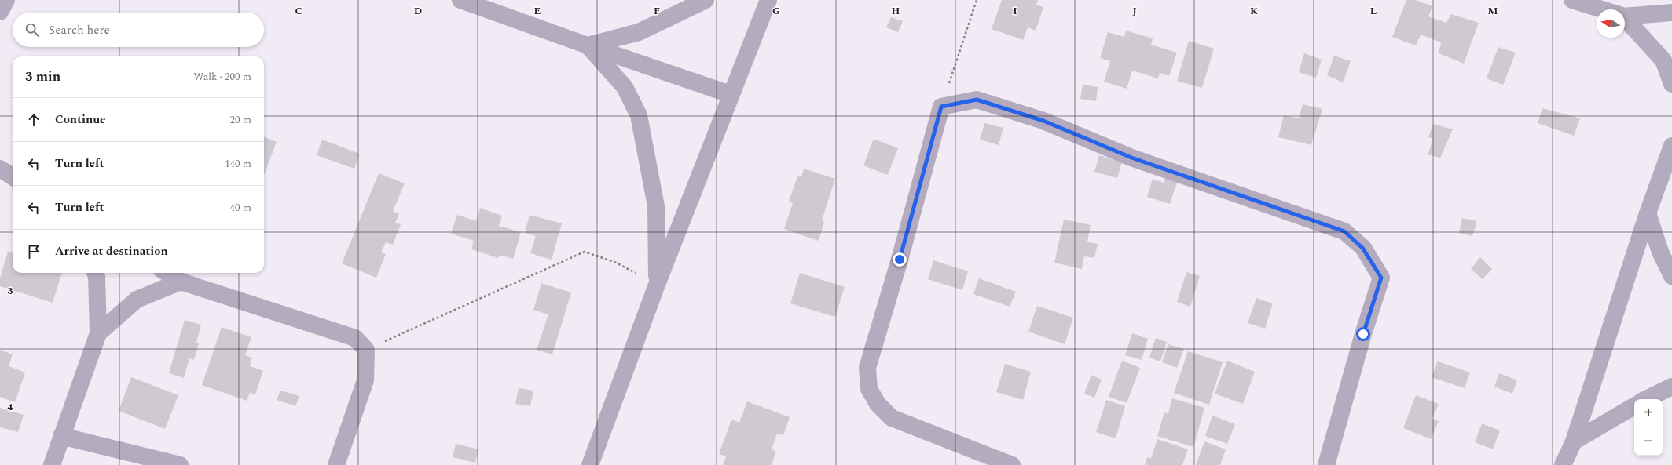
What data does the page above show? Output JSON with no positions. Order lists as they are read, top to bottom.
{
  "north": "left",
  "page": {
    "search": "Search here",
    "heading": ["3 min", "Walk · 200 m"],
    "list": [
      ["Continue", "20 m"],
      ["Turn left", "140 m"],
      ["Turn left", "40 m"],
      "Arrive at destination"
    ],
    "map_buttons": ["+", "−"]
  },
  "grid": {
    "columns": [
      "C",
      "D",
      "E",
      "F",
      "G",
      "H",
      "I",
      "J",
      "K",
      "L",
      "M"
    ],
    "rows": ["3", "4"]
  }
}
